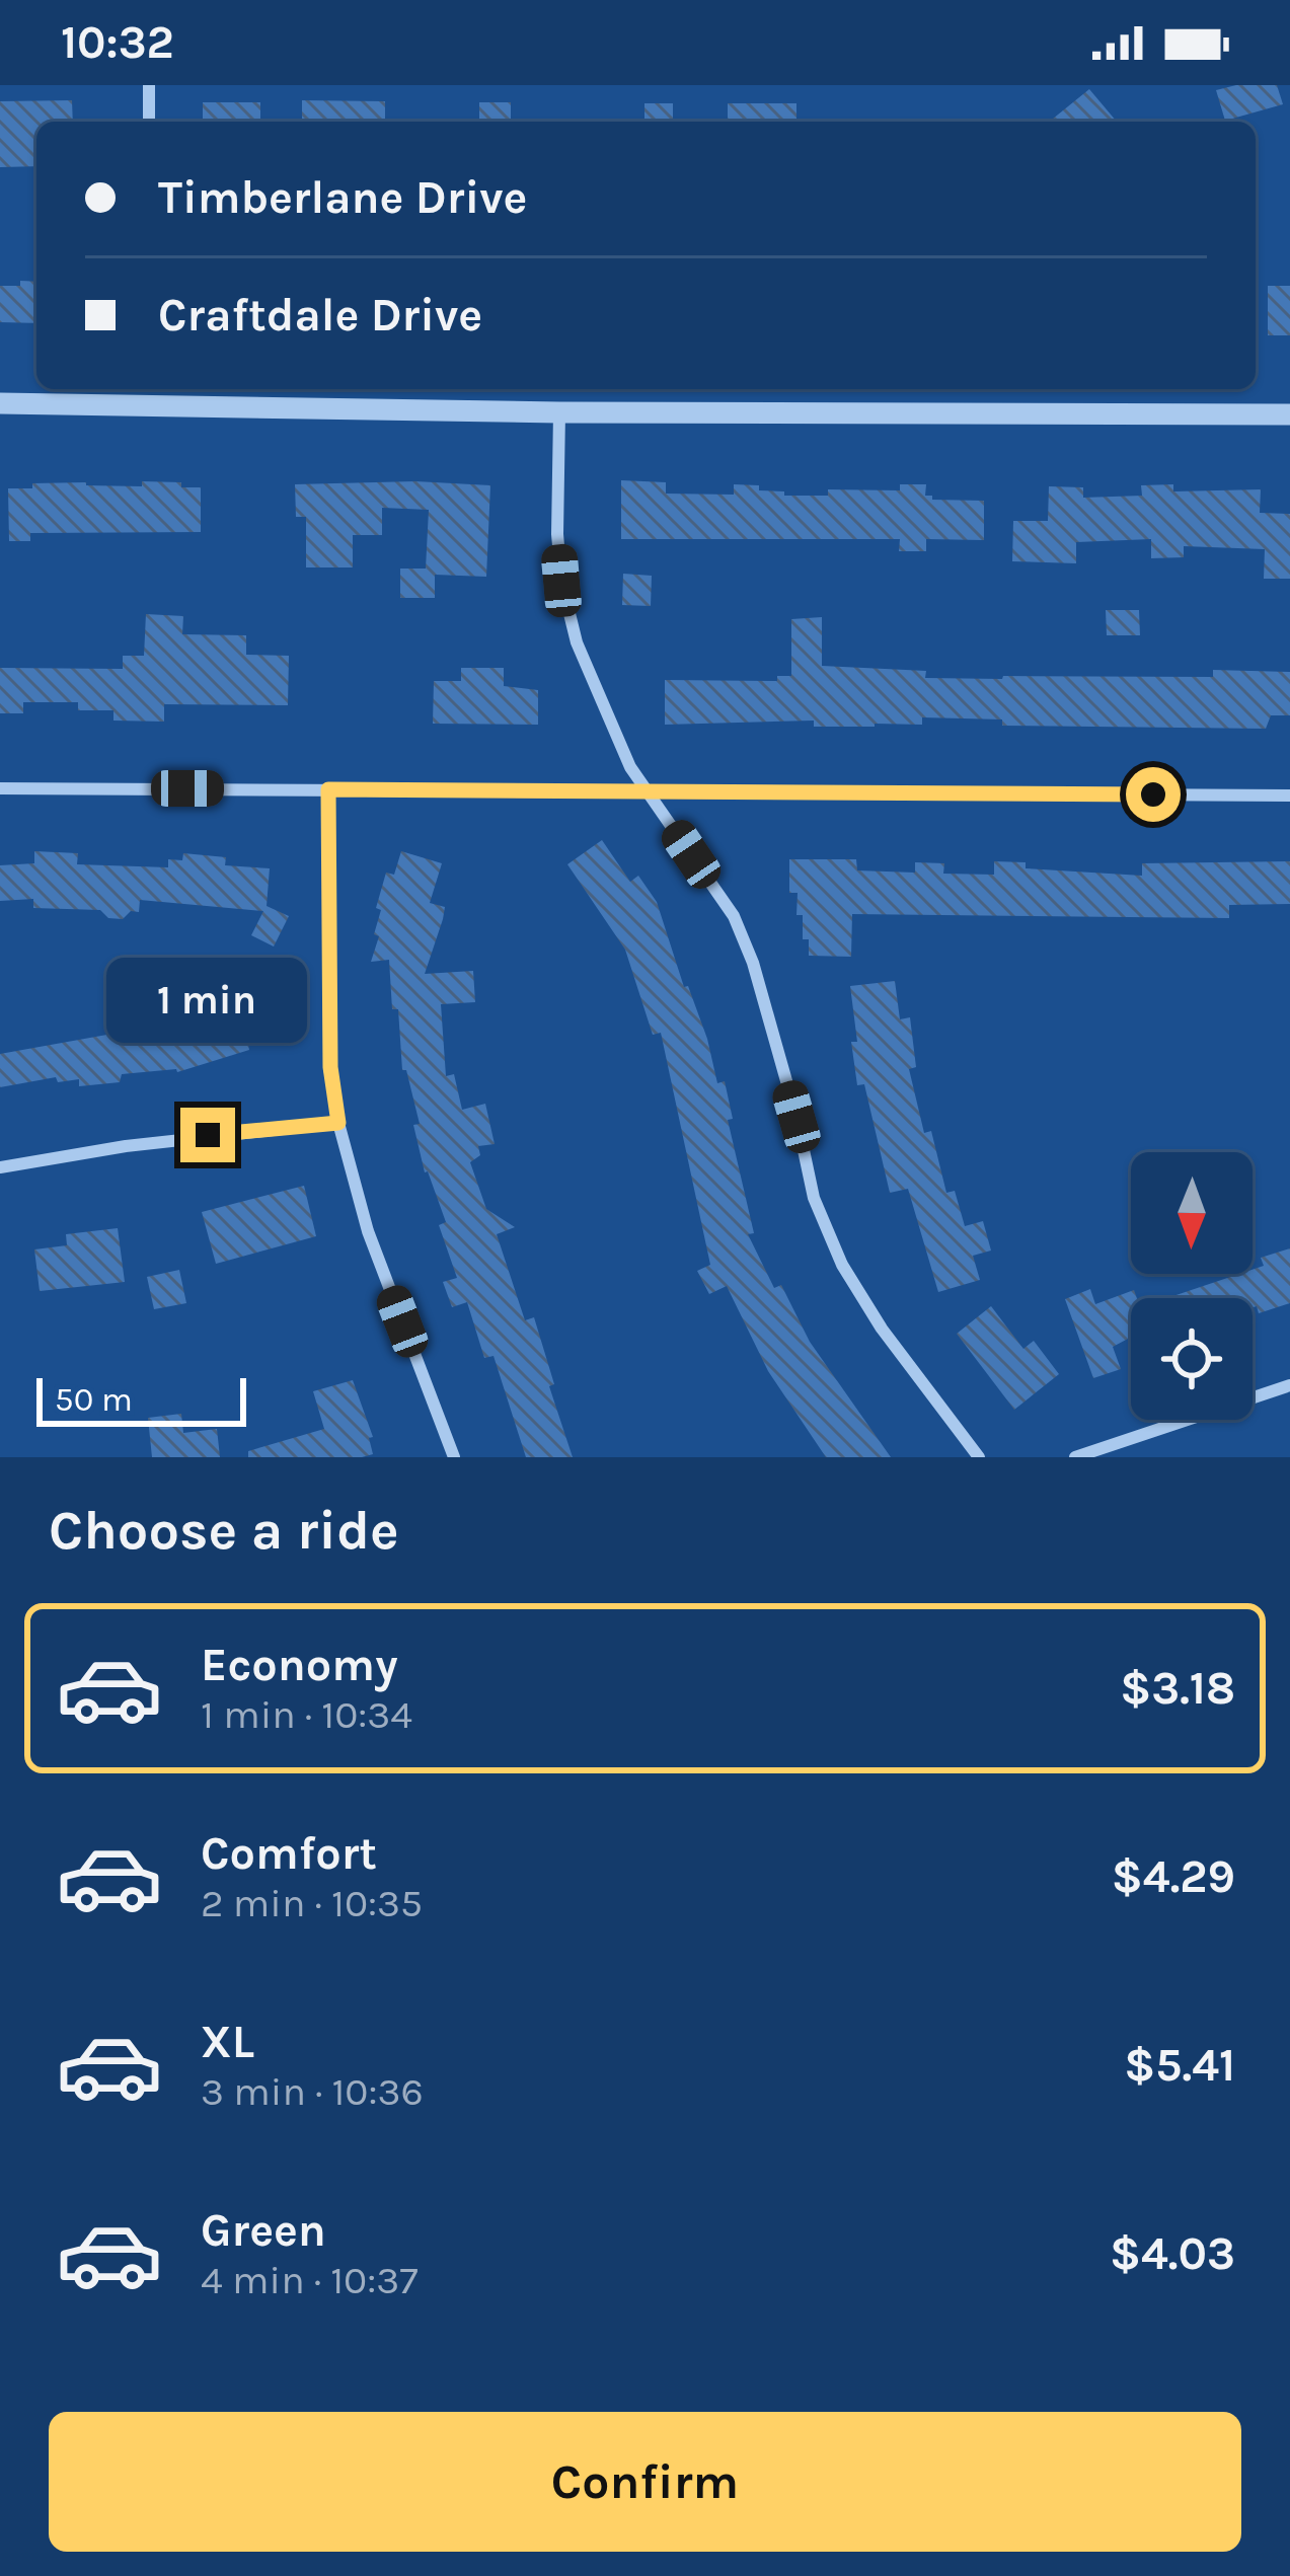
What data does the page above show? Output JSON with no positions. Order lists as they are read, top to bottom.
{
  "scale_bar": "50 m",
  "north": "bottom",
  "page": {
    "status": "10:32",
    "banner": ["Timberlane Drive", "Craftdale Drive"],
    "bubble": "1 min",
    "scale": "50 m",
    "heading": "Choose a ride",
    "list": [
      {
        "name": "Economy",
        "note": "1 min · 10:34",
        "value": "$3.18"
      },
      {
        "name": "Comfort",
        "note": "2 min · 10:35",
        "value": "$4.29"
      },
      {
        "name": "XL",
        "note": "3 min · 10:36",
        "value": "$5.41"
      },
      {
        "name": "Green",
        "note": "4 min · 10:37",
        "value": "$4.03"
      }
    ],
    "buttons": "Confirm"
  }
}
